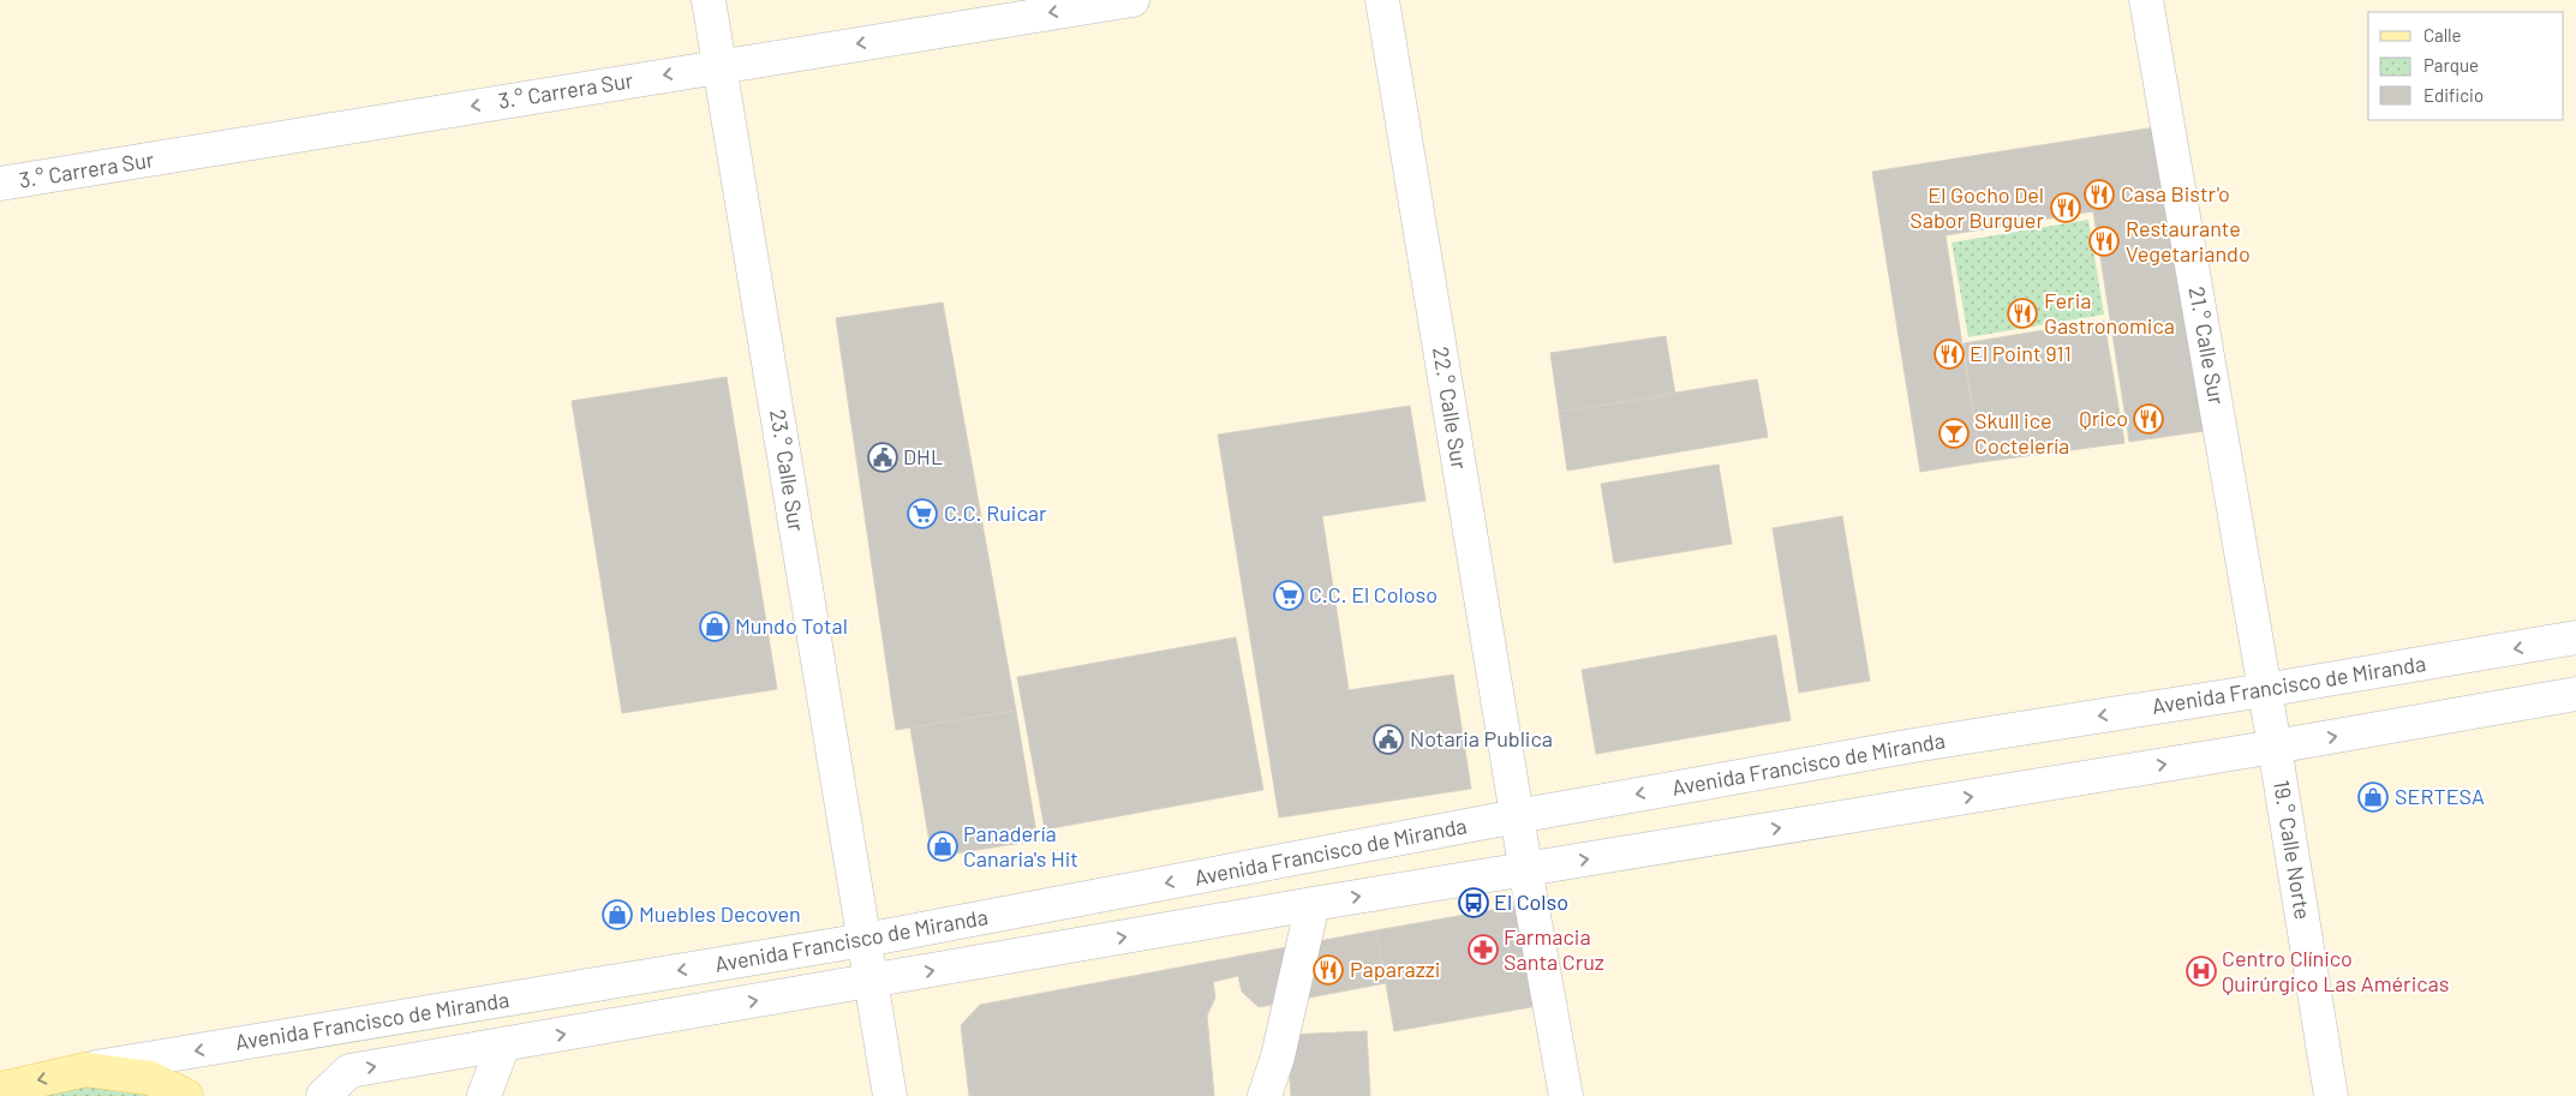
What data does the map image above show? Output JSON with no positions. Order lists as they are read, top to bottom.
{
  "streets": {
    "street": [
      "3.° Carrera Sur",
      "21.° Calle Sur",
      "22.° Calle Sur",
      "23.° Calle Sur",
      "Avenida Francisco de Miranda",
      "19.° Calle Norte"
    ]
  },
  "crossings": [
    ["3.° Carrera Sur", "23.° Calle Sur"],
    ["21.° Calle Sur", "Avenida Francisco de Miranda"],
    ["21.° Calle Sur", "19.° Calle Norte"],
    ["22.° Calle Sur", "Avenida Francisco de Miranda"],
    ["23.° Calle Sur", "Avenida Francisco de Miranda"],
    ["Avenida Francisco de Miranda", "19.° Calle Norte"]
  ],
  "one_way": ["3.° Carrera Sur"],
  "places": {
    "restaurant": [
      "Casa Bistr'o",
      "El Gocho Del Sabor Burguer",
      "Restaurante Vegetariando",
      "Feria Gastronomica",
      "El Point 911",
      "Qrico",
      "Paparazzi"
    ],
    "bar": ["Skull ice Coctelería"],
    "public building": ["DHL", "Notaria Publica"],
    "supermarket": ["C.C. Ruicar", "C.C. El Coloso"],
    "shop": [
      "Mundo Total",
      "SERTESA",
      "Panadería Canaria's Hit",
      "Muebles Decoven"
    ],
    "bus stop": ["El Colso"],
    "pharmacy": ["Farmacia Santa Cruz"],
    "hospital": ["Centro Clínico Quirúrgico Las Américas"]
  },
  "legend": ["Calle", "Parque", "Edificio"]
}
